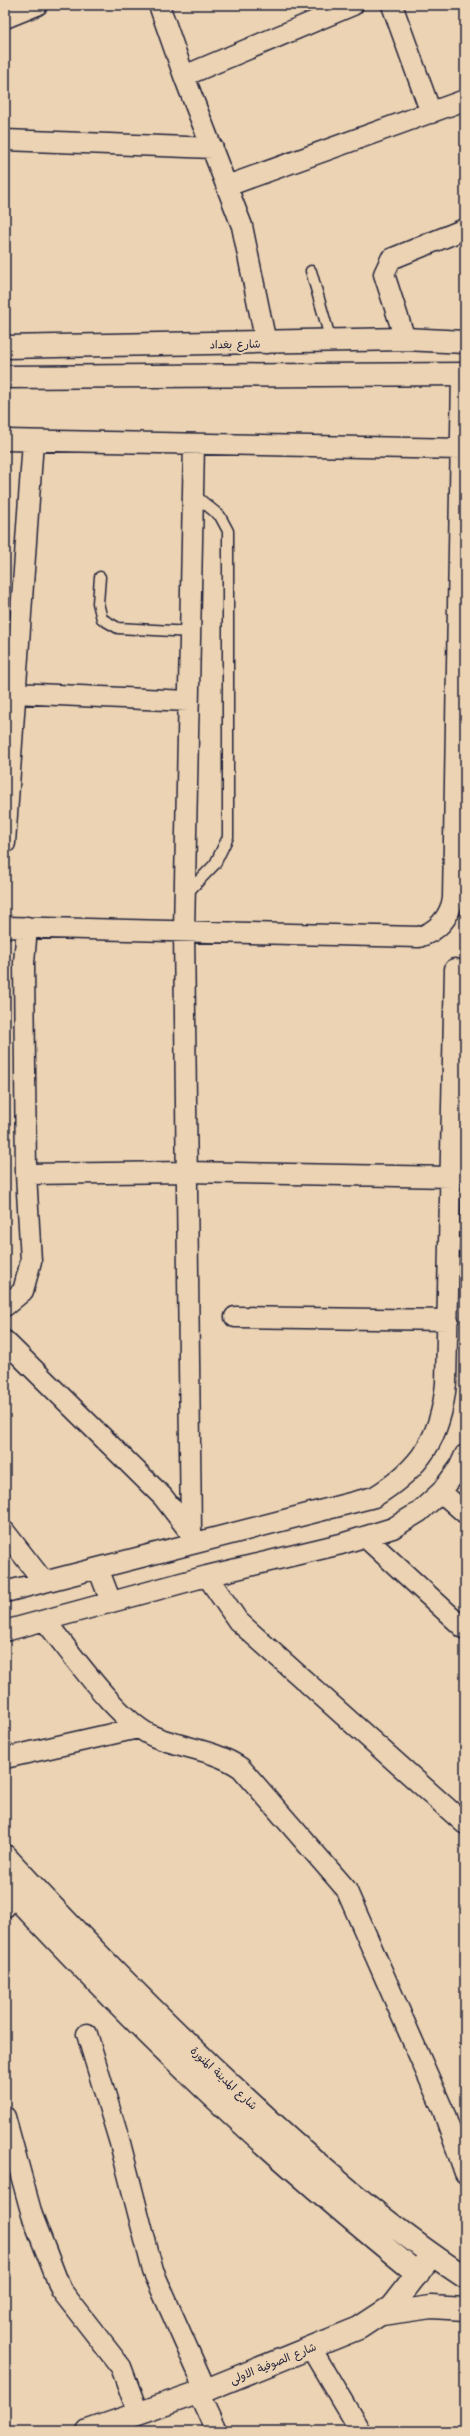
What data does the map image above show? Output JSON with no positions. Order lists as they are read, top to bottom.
{
  "streets": {
    "main road": ["شارع بغداد", "شارع المدينة المنورة", "شارع الصوفية الاولى"]
  },
  "crossings": [
    ["شارع المدينة المنورة", "شارع الصوفية الاولى"]
  ]
}
